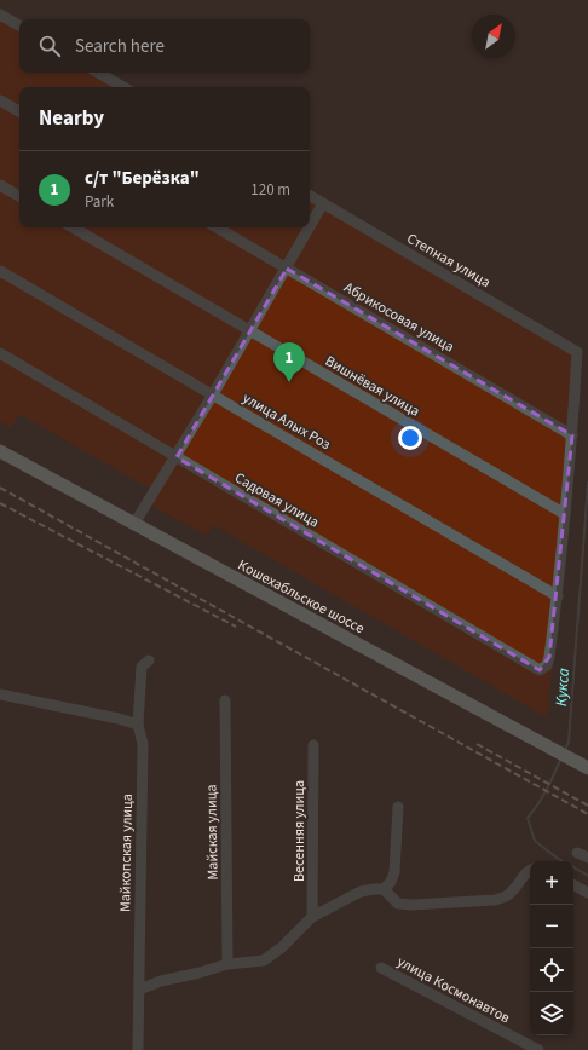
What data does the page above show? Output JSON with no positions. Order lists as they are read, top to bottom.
{
  "streets": {
    "main road": ["Кошехабльское шоссе"],
    "street": [
      "Степная улица",
      "Абрикосовая улица",
      "Вишнёвая улица",
      "улица Алых Роз",
      "Садовая улица",
      "Весенняя улица",
      "Майская улица",
      "Майкопская улица",
      "улица Космонавтов"
    ]
  },
  "crossings": [
    ["Степная улица", "Абрикосовая улица"],
    ["улица Алых Роз", "Садовая улица"]
  ],
  "water": ["Кукса"],
  "north": "top right",
  "page": {
    "search": "Search here",
    "heading": "Nearby",
    "list": [
      {
        "mark": "1",
        "name": "с/т \"Берёзка\"",
        "note": "Park",
        "value": "120 m"
      }
    ],
    "pins": "1",
    "map_buttons": ["+", "−"]
  }
}
